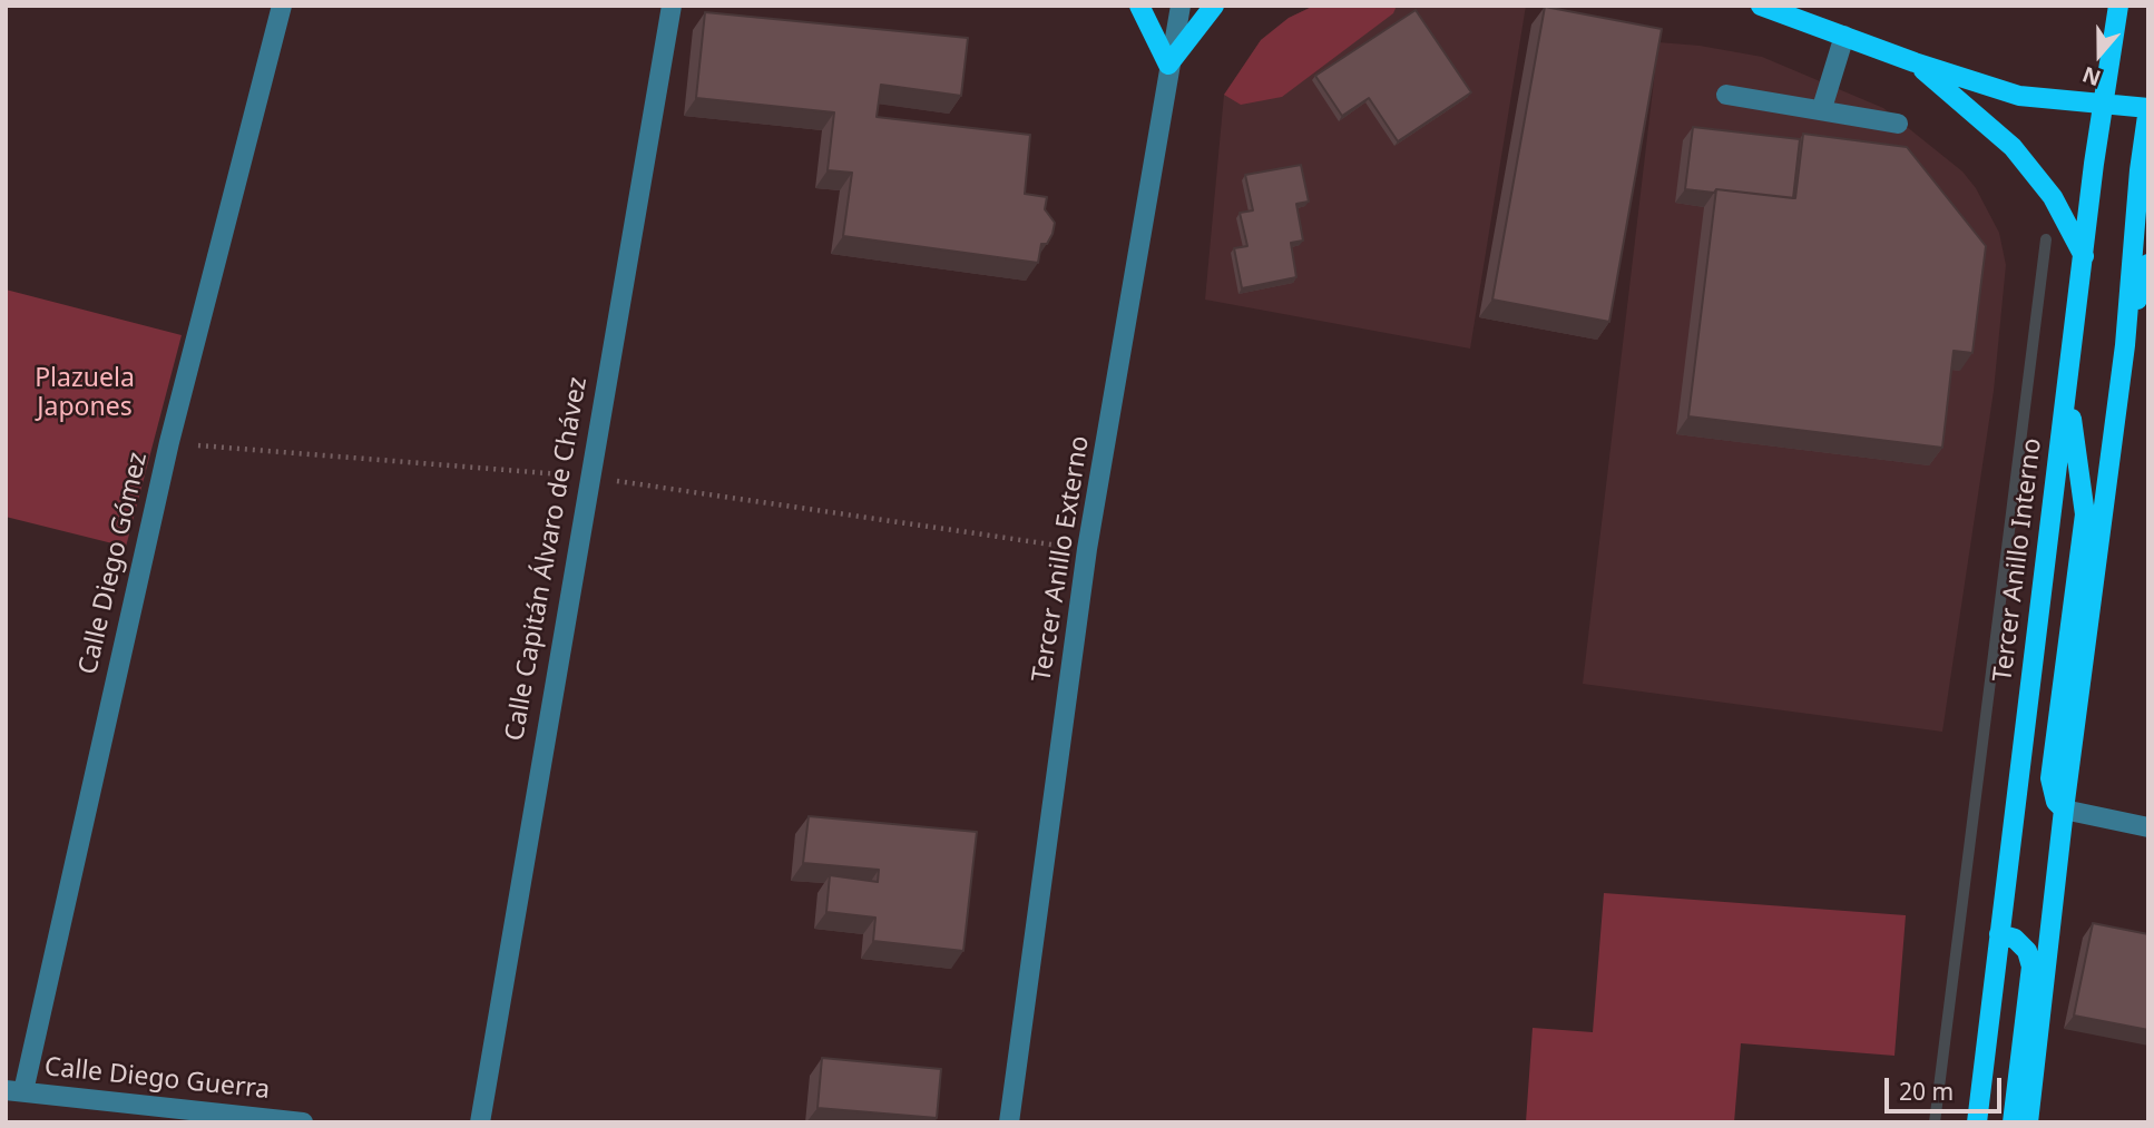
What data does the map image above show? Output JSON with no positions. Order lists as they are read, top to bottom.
{
  "streets": {
    "main road": ["Tercer Anillo Interno"],
    "street": [
      "Calle Capitán Álvaro de Chávez",
      "Tercer Anillo Externo",
      "Calle Diego Gómez",
      "Calle Diego Guerra"
    ]
  },
  "crossings": [
    ["Calle Diego Gómez", "Calle Diego Guerra"]
  ],
  "parks": ["Plazuela Japones"],
  "scale_bar": "20 m",
  "north": "bottom"
}
